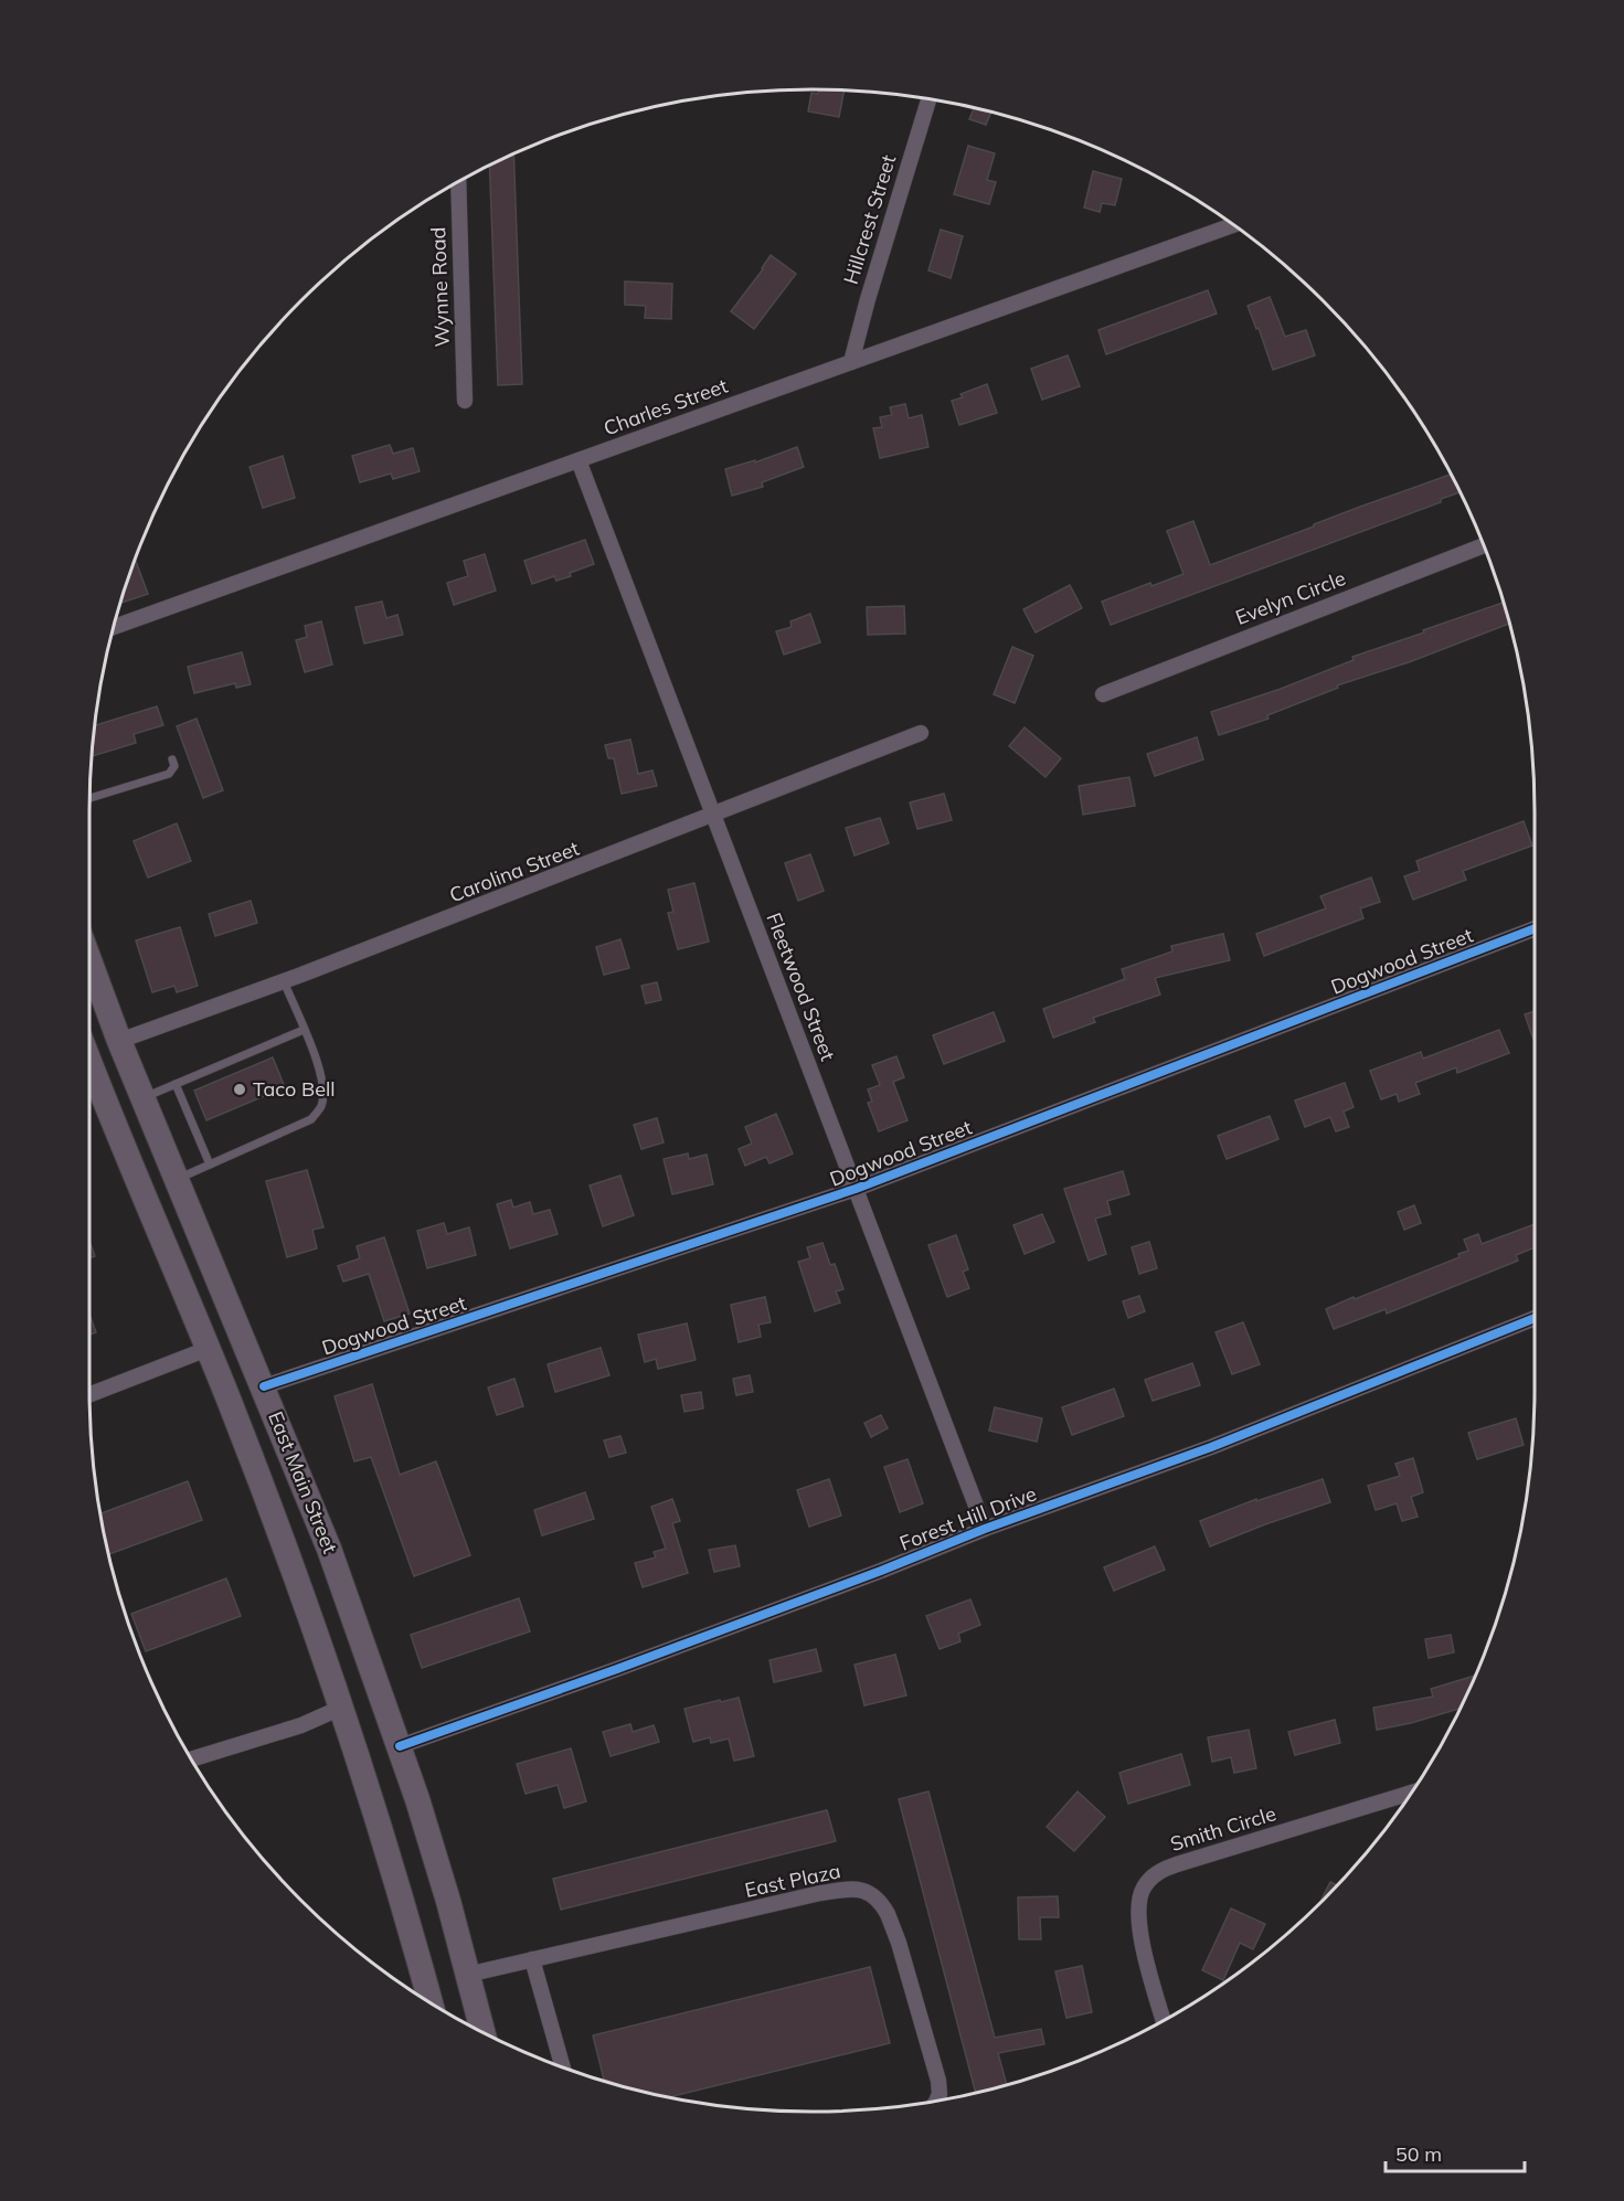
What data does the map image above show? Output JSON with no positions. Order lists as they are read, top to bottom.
{
  "streets": {
    "main road": ["East Main Street"],
    "street": [
      "Hillcrest Street",
      "Wynne Road",
      "Charles Street",
      "Evelyn Circle",
      "Carolina Street",
      "Dogwood Street",
      "Fleetwood Street",
      "Forest Hill Drive",
      "Smith Circle",
      "East Plaza"
    ]
  },
  "crossings": [
    ["Hillcrest Street", "Charles Street"],
    ["Charles Street", "Fleetwood Street"],
    ["Carolina Street", "Fleetwood Street"],
    ["Carolina Street", "East Main Street"],
    ["Dogwood Street", "Fleetwood Street"],
    ["Dogwood Street", "East Main Street"],
    ["Fleetwood Street", "Forest Hill Drive"],
    ["East Main Street", "Forest Hill Drive"],
    ["East Main Street", "East Plaza"]
  ],
  "places": ["Taco Bell"],
  "scale_bar": "50 m"
}
